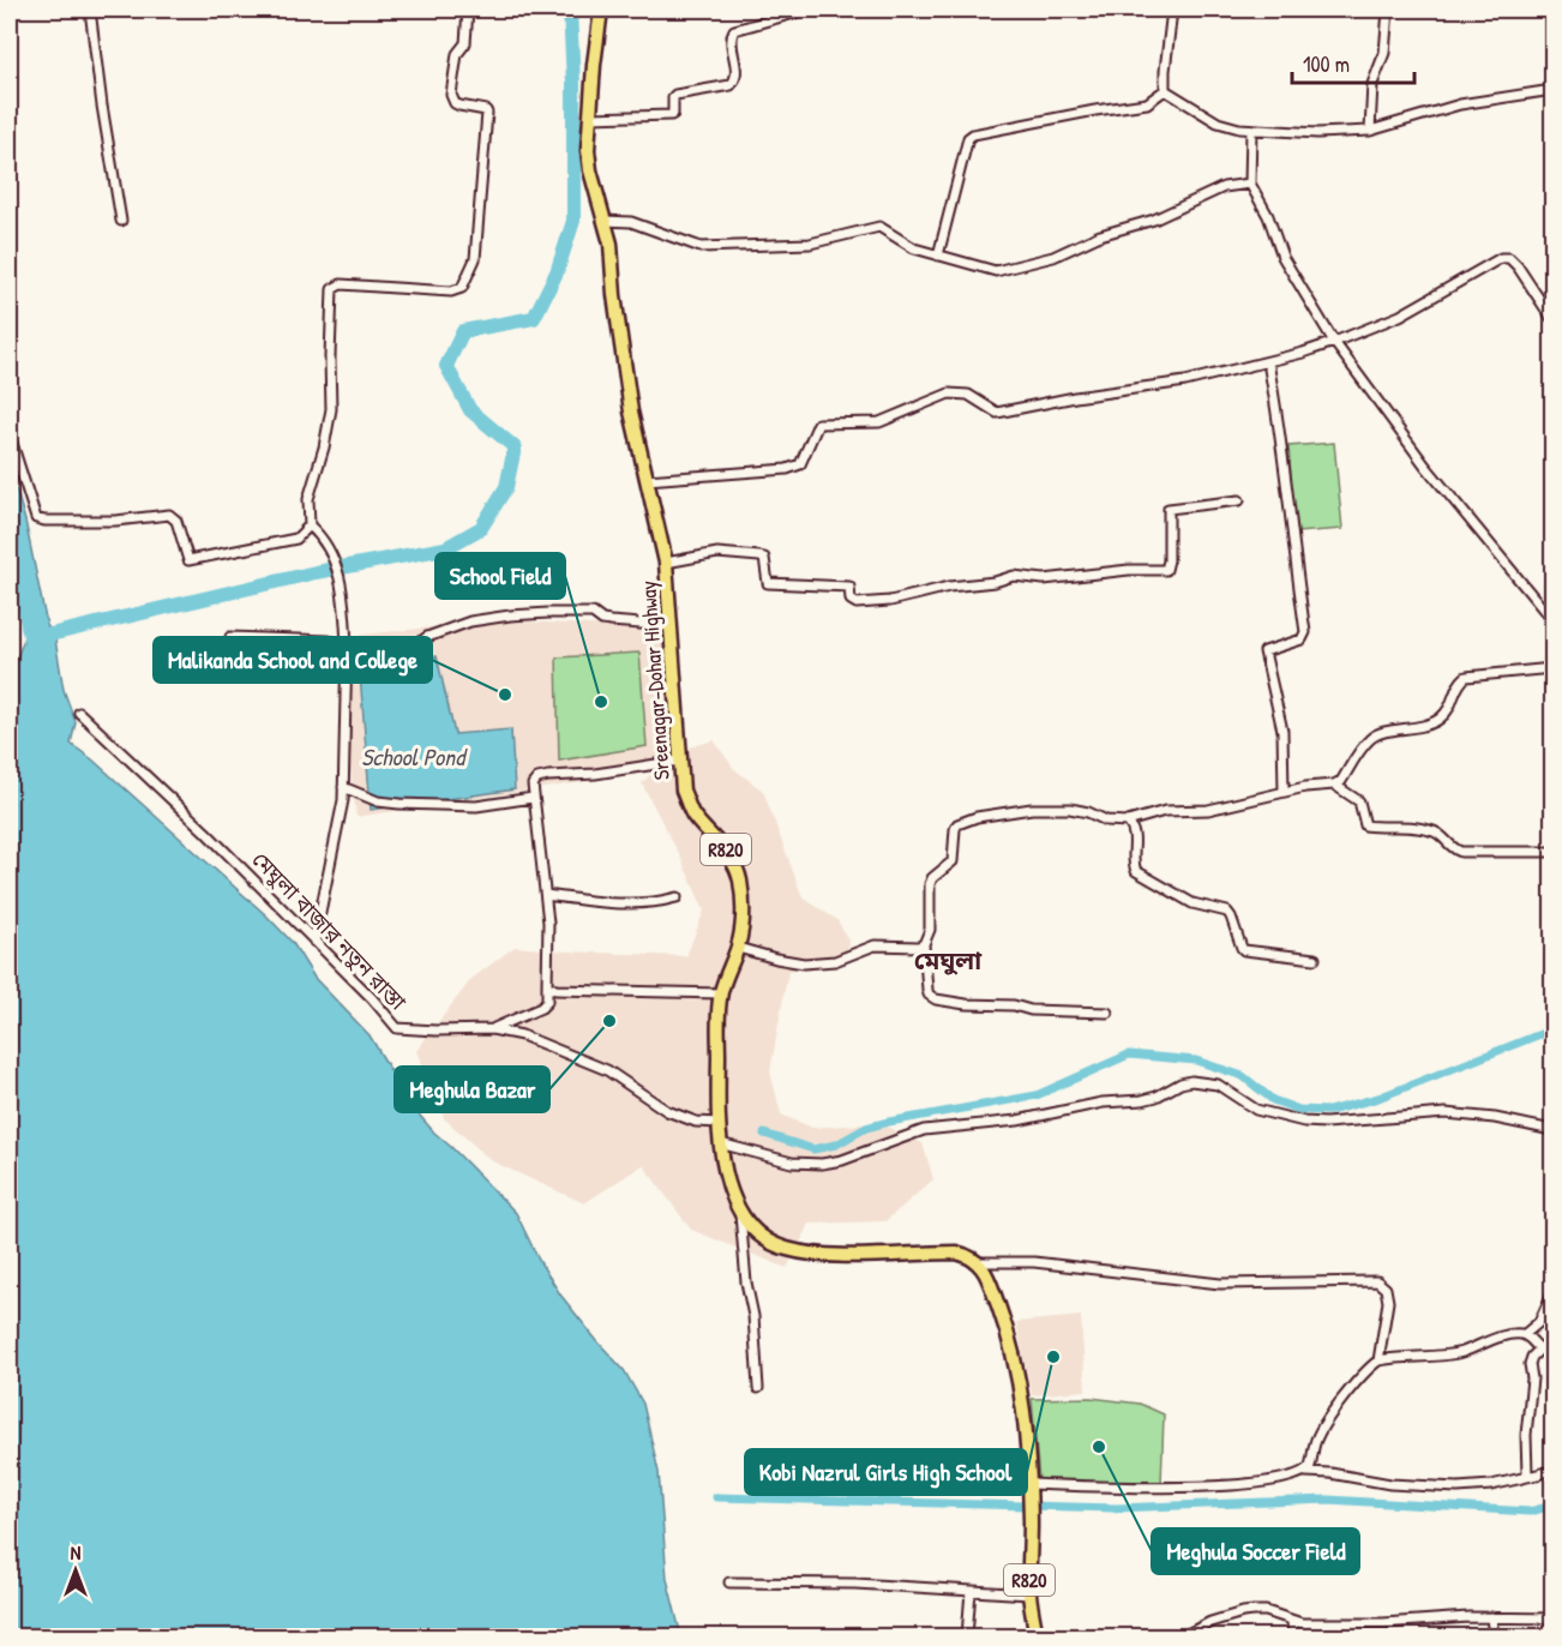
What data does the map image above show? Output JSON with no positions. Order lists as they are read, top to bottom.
{
  "streets": {
    "main road": ["Sreenagar-Dohar Highway", "R820"],
    "street": ["মেঘুলা বাজার নতুন রাস্তা"]
  },
  "crossings": [
    ["Sreenagar-Dohar Highway", "R820"],
    ["Sreenagar-Dohar Highway", "মেঘুলা বাজার নতুন রাস্তা"]
  ],
  "districts": ["মেঘুলা"],
  "water": ["School Pond"],
  "places": [
    "Malikanda School and College",
    "School Field",
    "Meghula Bazar",
    "Kobi Nazrul Girls High School",
    "Meghula Soccer Field"
  ],
  "scale_bar": "100 m",
  "north": "top"
}
